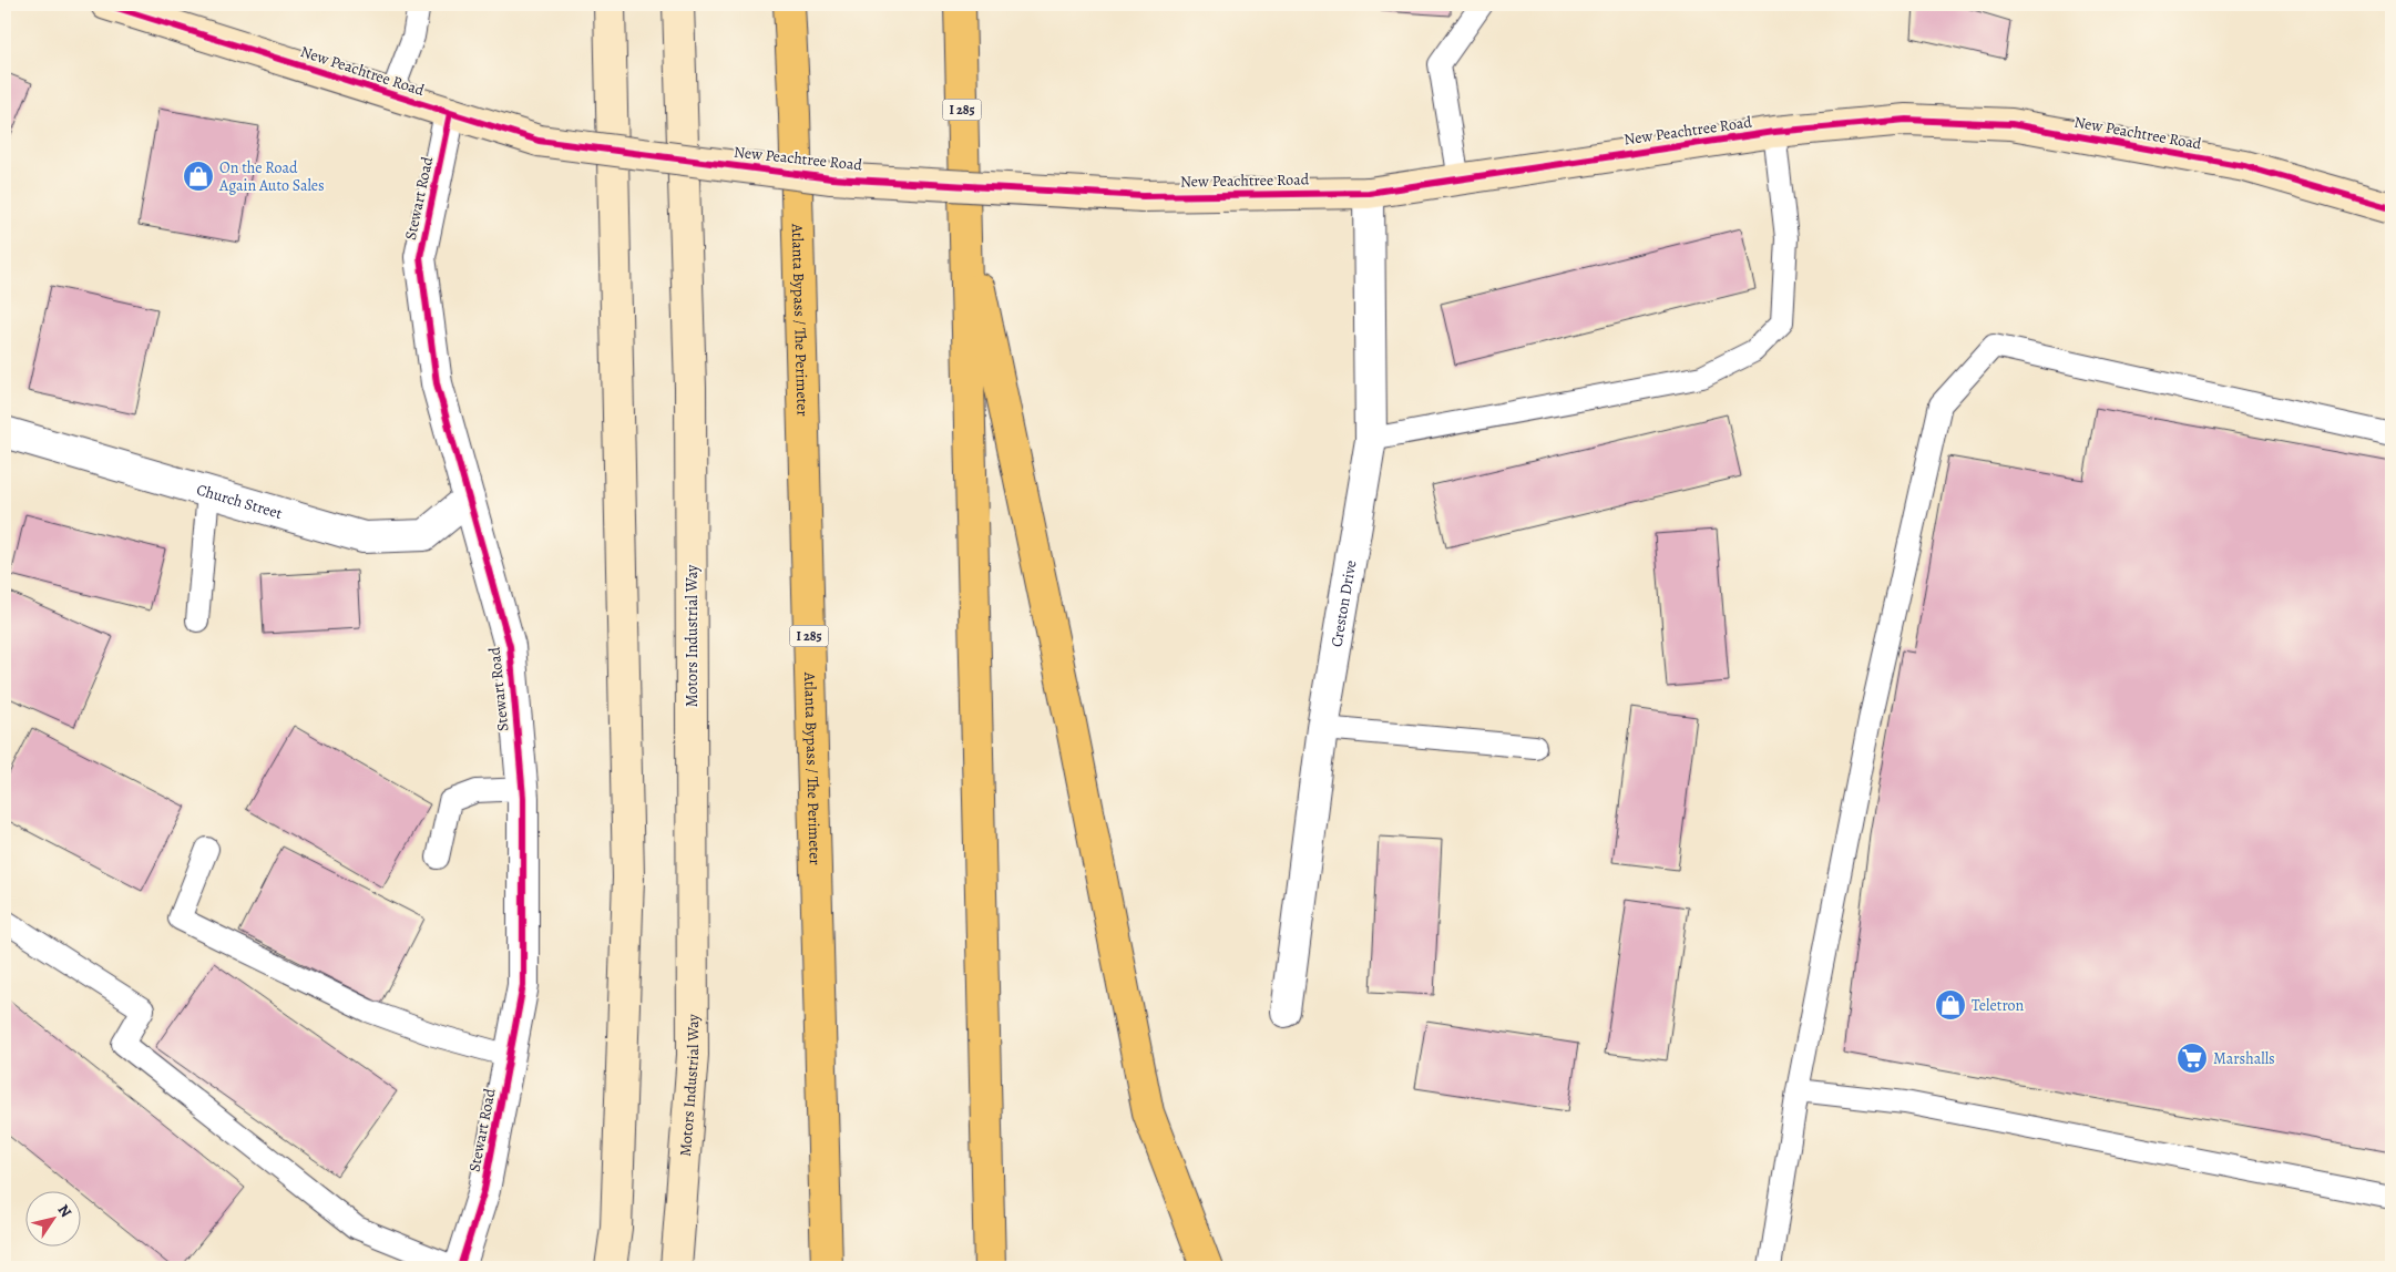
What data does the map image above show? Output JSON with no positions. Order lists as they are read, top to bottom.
{
  "streets": {
    "highway": ["I 285", "Atlanta Bypass / The Perimeter"],
    "main road": ["New Peachtree Road", "Motors Industrial Way"],
    "street": ["Stewart Road", "Church Street", "Creston Drive"]
  },
  "crossings": [
    ["New Peachtree Road", "Stewart Road"],
    ["New Peachtree Road", "Creston Drive"],
    ["Stewart Road", "Church Street"]
  ],
  "places": {
    "shop": ["On the Road Again Auto Sales", "Teletron"],
    "supermarket": ["Marshalls"]
  },
  "north": "top right"
}
